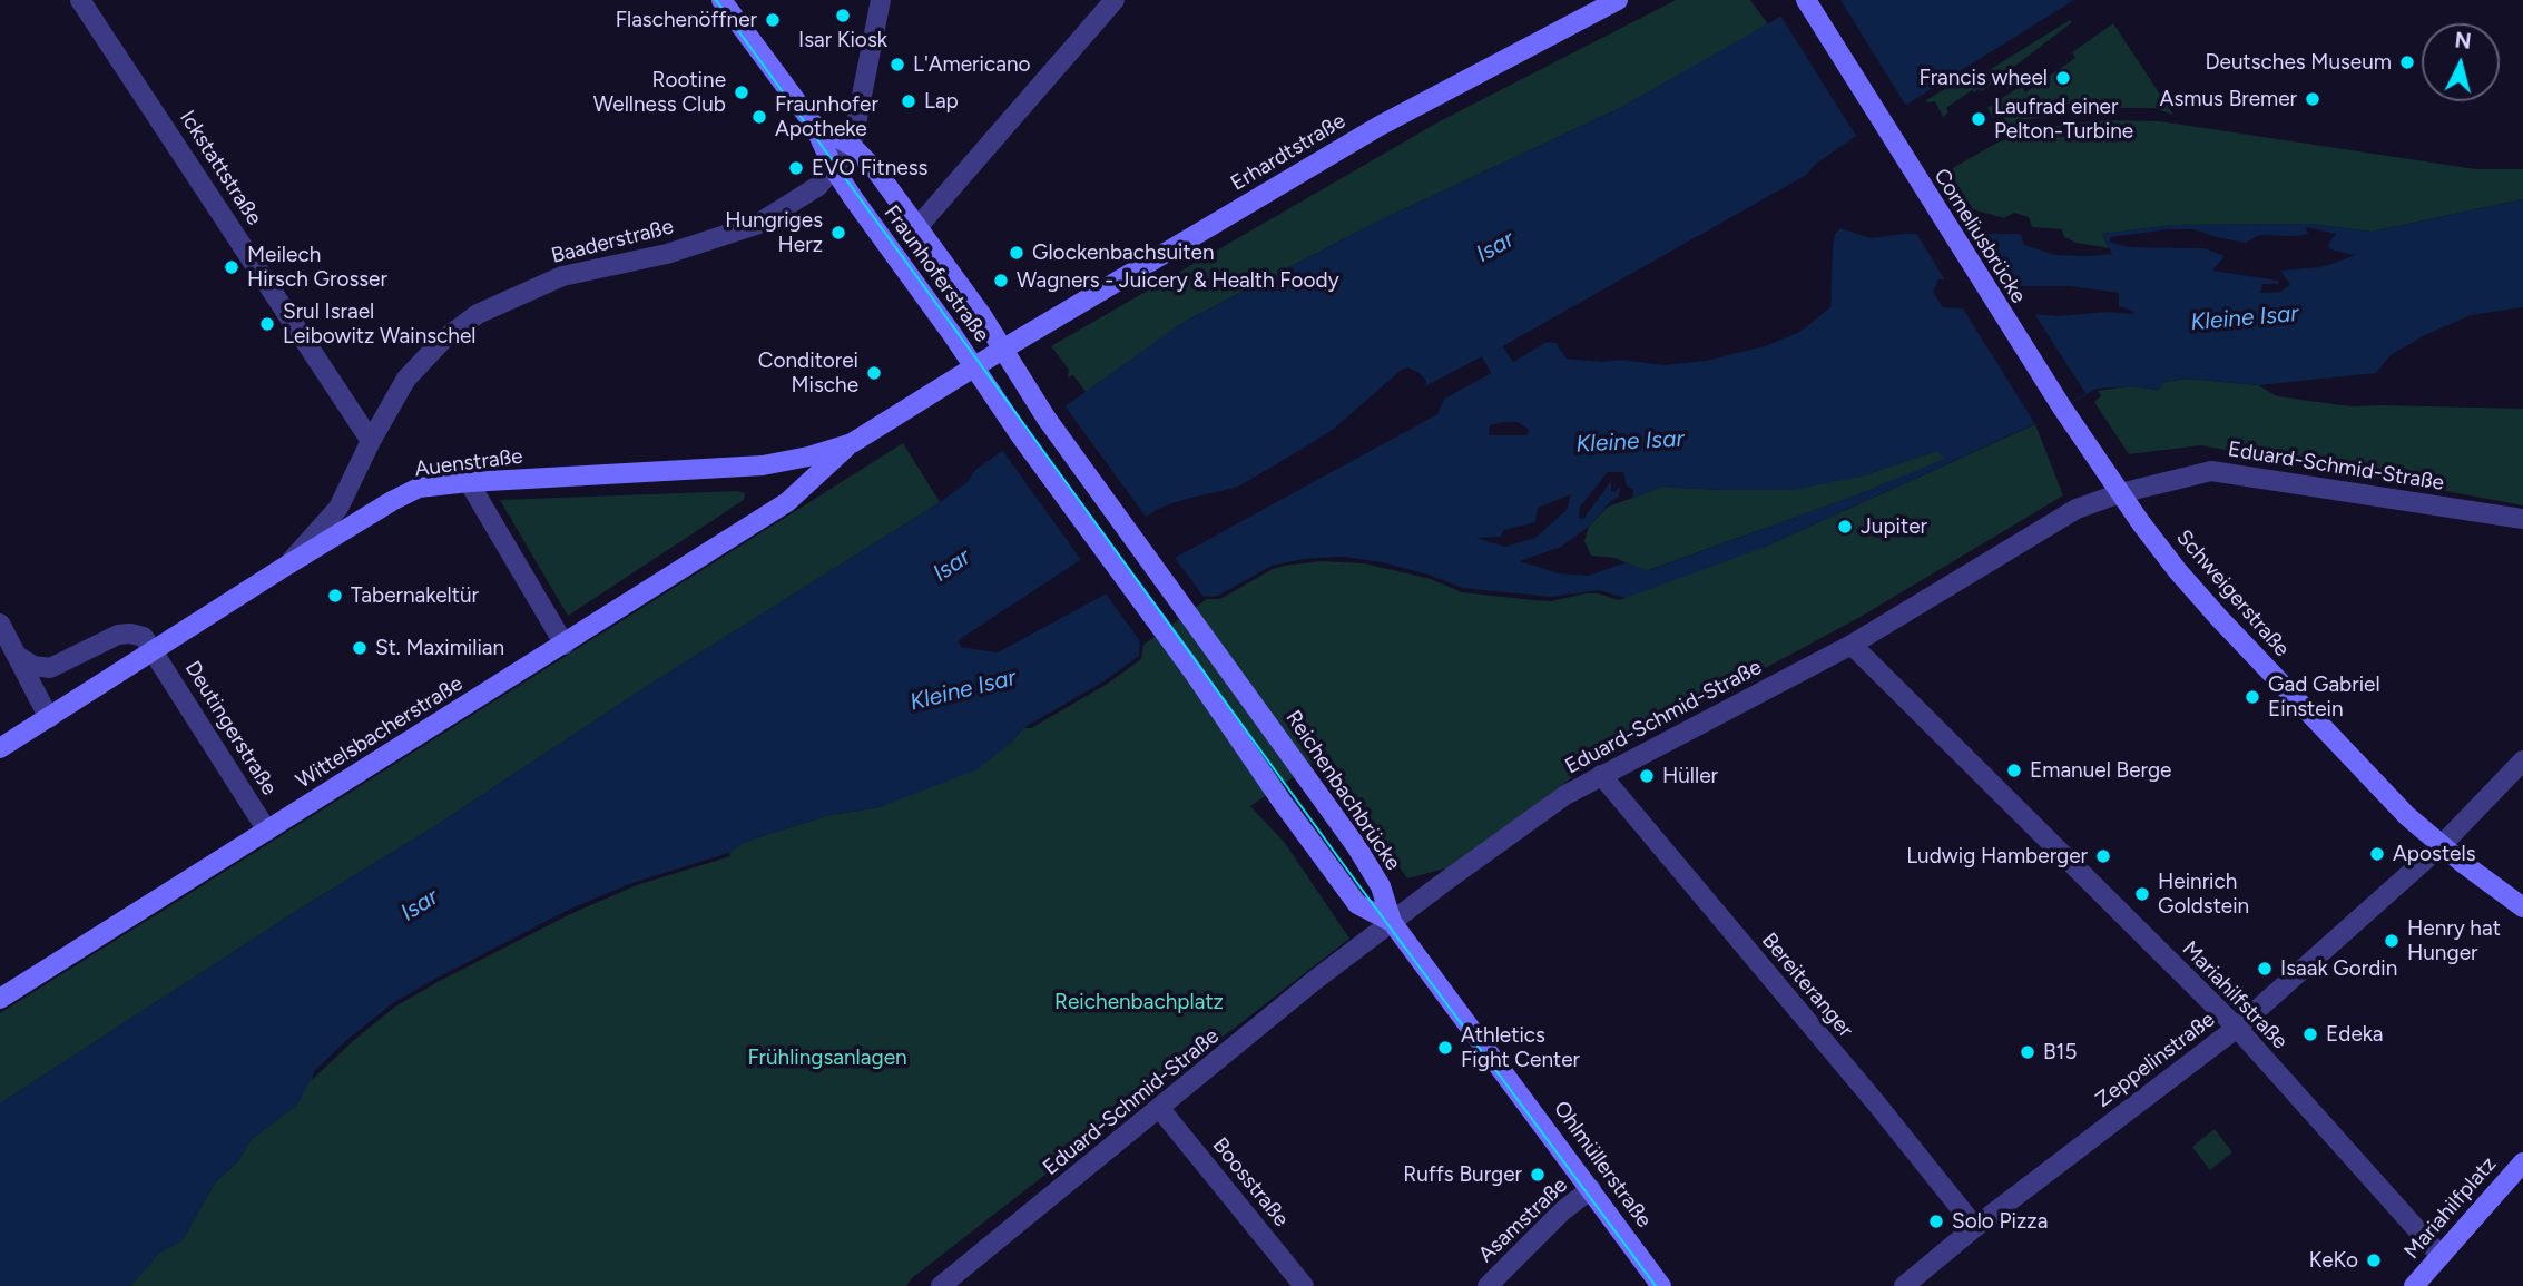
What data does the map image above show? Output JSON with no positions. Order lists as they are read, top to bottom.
{
  "streets": {
    "main road": [
      "Erhardtstraße",
      "Corneliusbrücke",
      "Fraunhoferstraße",
      "Auenstraße",
      "Schweigerstraße",
      "Wittelsbacherstraße",
      "Reichenbachbrücke",
      "Ohlmüllerstraße",
      "Mariahilfplatz"
    ],
    "street": [
      "Ickstattstraße",
      "Baaderstraße",
      "Eduard-Schmid-Straße",
      "Deutingerstraße",
      "Bereiteranger",
      "Mariahilfstraße",
      "Zeppelinstraße",
      "Boosstraße",
      "Asamstraße"
    ]
  },
  "crossings": [
    ["Erhardtstraße", "Fraunhoferstraße"],
    ["Erhardtstraße", "Auenstraße"],
    ["Erhardtstraße", "Reichenbachbrücke"],
    ["Ickstattstraße", "Baaderstraße"],
    ["Corneliusbrücke", "Eduard-Schmid-Straße"],
    ["Corneliusbrücke", "Schweigerstraße"],
    ["Baaderstraße", "Fraunhoferstraße"],
    ["Baaderstraße", "Auenstraße"],
    ["Fraunhoferstraße", "Auenstraße"],
    ["Fraunhoferstraße", "Reichenbachbrücke"],
    ["Auenstraße", "Deutingerstraße"],
    ["Auenstraße", "Wittelsbacherstraße"],
    ["Auenstraße", "Reichenbachbrücke"],
    ["Eduard-Schmid-Straße", "Schweigerstraße"],
    ["Eduard-Schmid-Straße", "Reichenbachbrücke"],
    ["Eduard-Schmid-Straße", "Bereiteranger"],
    ["Eduard-Schmid-Straße", "Mariahilfstraße"],
    ["Eduard-Schmid-Straße", "Ohlmüllerstraße"],
    ["Eduard-Schmid-Straße", "Boosstraße"],
    ["Schweigerstraße", "Zeppelinstraße"],
    ["Deutingerstraße", "Wittelsbacherstraße"],
    ["Reichenbachbrücke", "Ohlmüllerstraße"],
    ["Bereiteranger", "Zeppelinstraße"],
    ["Mariahilfstraße", "Zeppelinstraße"],
    ["Mariahilfstraße", "Mariahilfplatz"],
    ["Ohlmüllerstraße", "Asamstraße"]
  ],
  "water": ["Isar", "Kleine Isar"],
  "parks": ["Reichenbachplatz", "Frühlingsanlagen"],
  "places": [
    "Isar Kiosk",
    "Flaschenöffner",
    "Deutsches Museum",
    "L'Americano",
    "Francis wheel",
    "Rootine Wellness Club",
    "Asmus Bremer",
    "Lap",
    "Fraunhofer Apotheke",
    "Laufrad einer Pelton-Turbine",
    "EVO Fitness",
    "Hungriges Herz",
    "Glockenbachsuiten",
    "Meilech Hirsch Grosser",
    "Wagners - Juicery & Health Foody",
    "Srul Israel Leibowitz Wainschel",
    "Conditorei Mische",
    "Jupiter",
    "Tabernakeltür",
    "St. Maximilian",
    "Gad Gabriel Einstein",
    "Emanuel Berge",
    "Hüller",
    "Apostels",
    "Ludwig Hamberger",
    "Heinrich Goldstein",
    "Henry hat Hunger",
    "Isaak Gordin",
    "Edeka",
    "Athletics Fight Center",
    "B15",
    "Ruffs Burger",
    "Solo Pizza",
    "KeKo"
  ],
  "north": "top"
}
